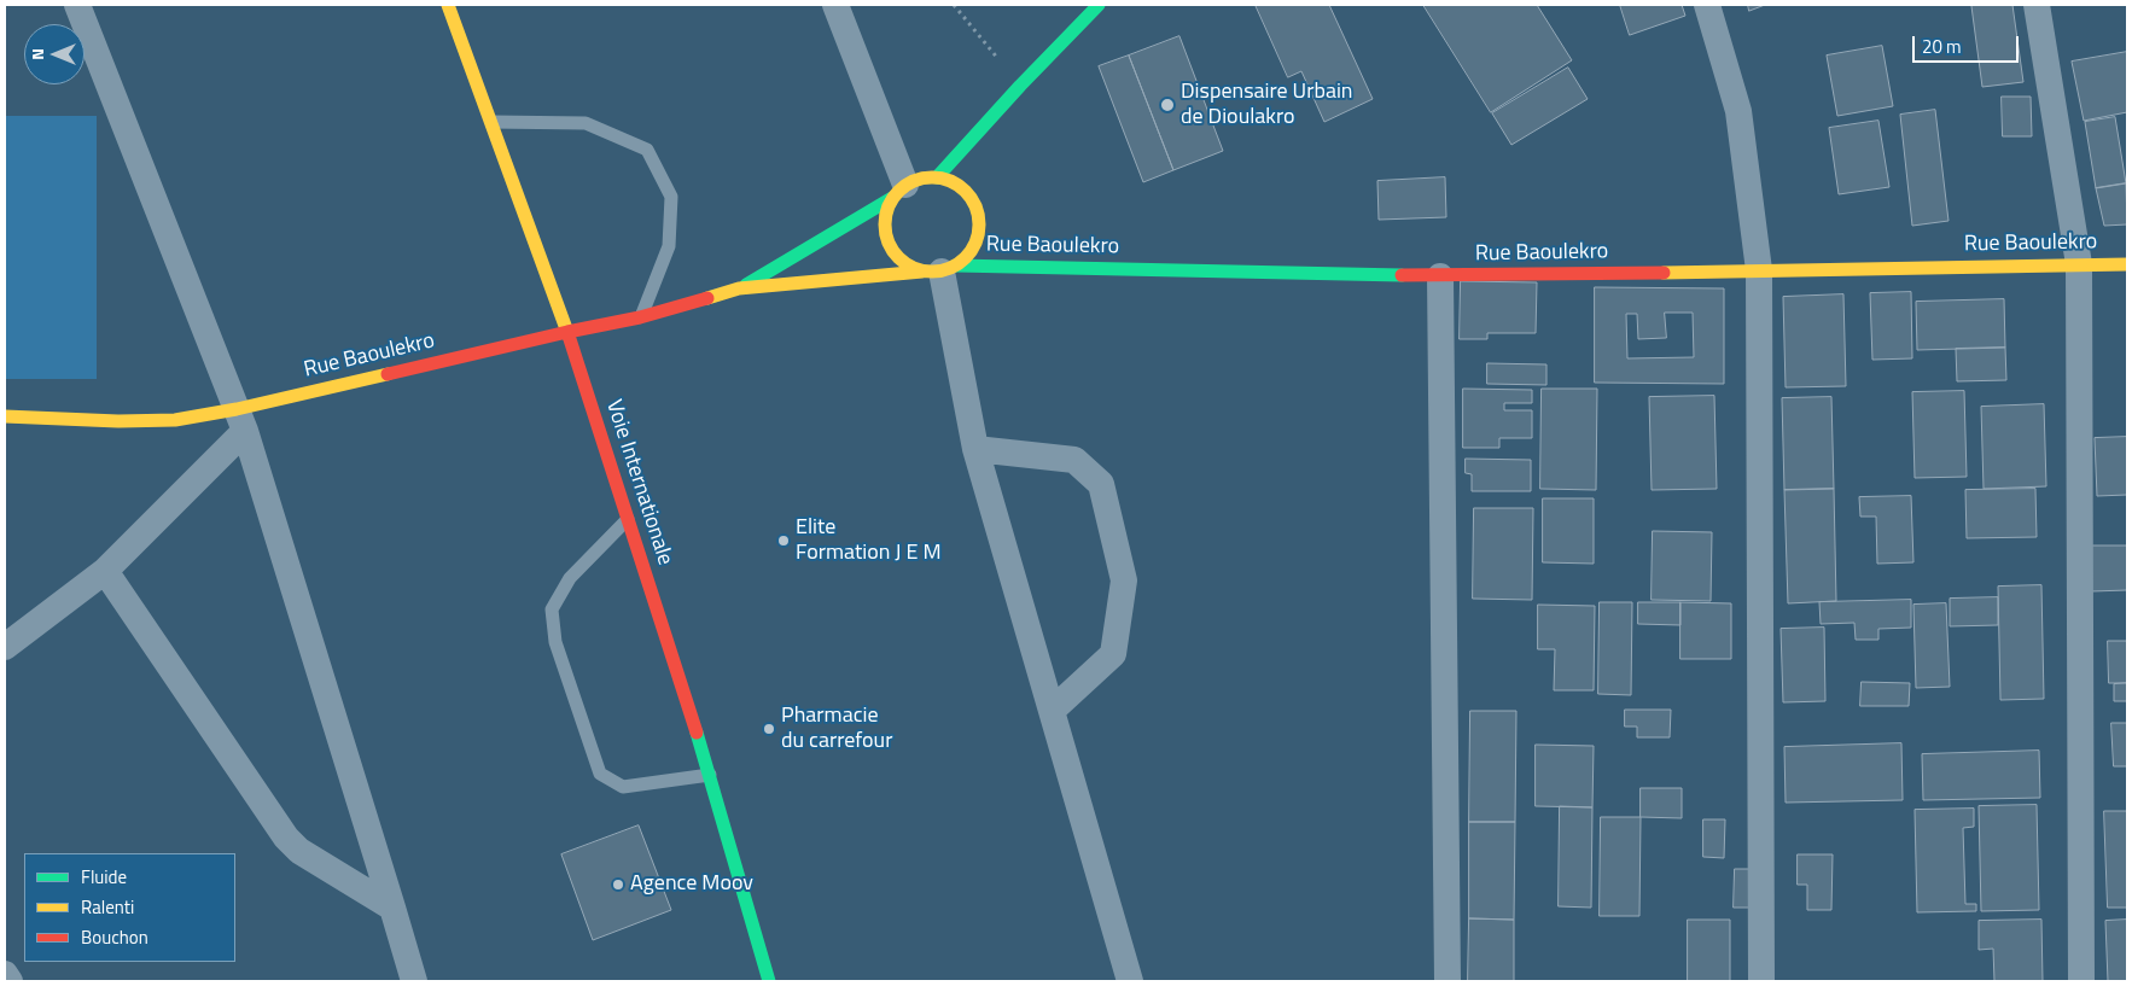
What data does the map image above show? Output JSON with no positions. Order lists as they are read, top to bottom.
{
  "streets": {
    "street": ["Rue Baoulekro", "Voie Internationale"]
  },
  "crossings": [
    ["Rue Baoulekro", "Voie Internationale"]
  ],
  "places": [
    "Dispensaire Urbain de Dioulakro",
    "Elite Formation J E M",
    "Pharmacie du carrefour",
    "Agence Moov"
  ],
  "legend": ["Fluide", "Ralenti", "Bouchon"],
  "scale_bar": "20 m",
  "north": "left"
}
